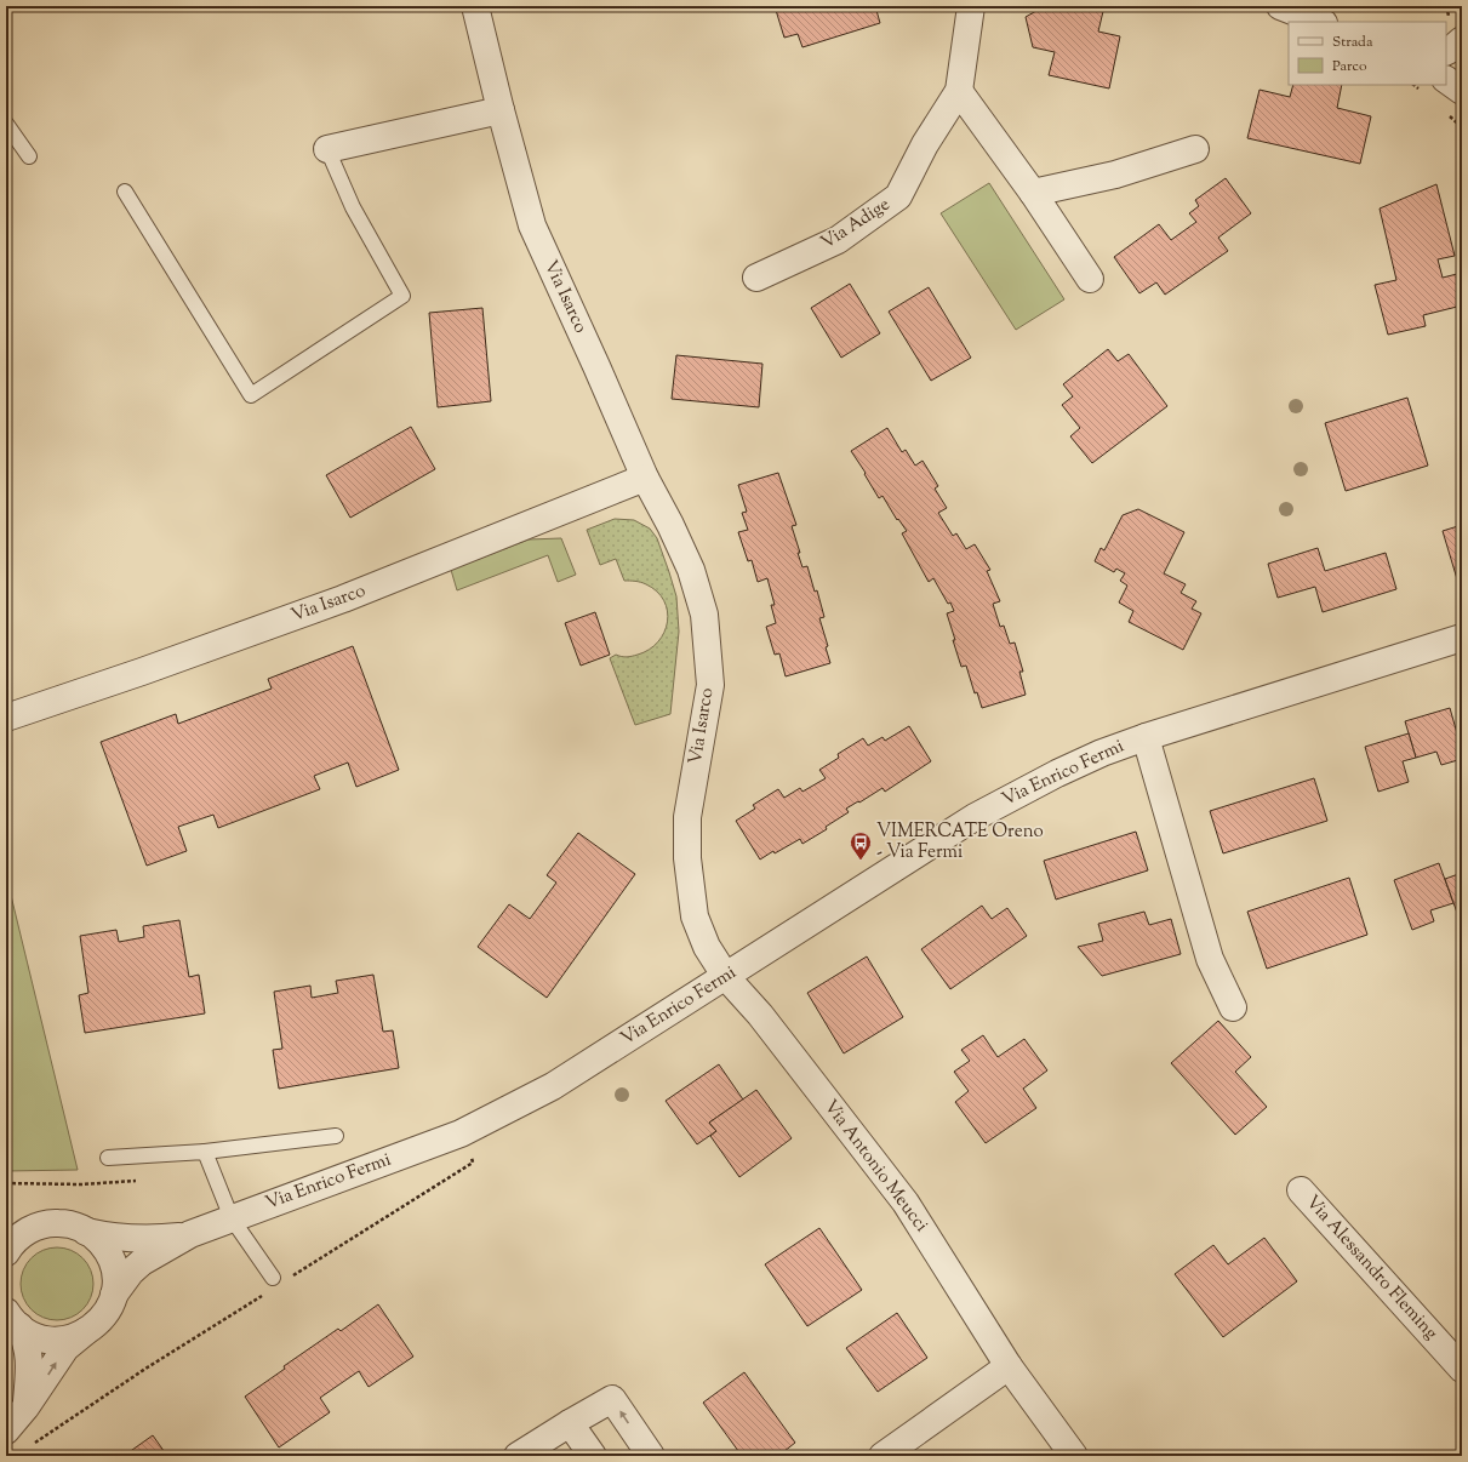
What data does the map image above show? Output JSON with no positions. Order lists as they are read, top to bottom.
{
  "streets": {
    "street": [
      "Via Adige",
      "Via Isarco",
      "Via Enrico Fermi",
      "Via Antonio Meucci",
      "Via Alessandro Fleming"
    ]
  },
  "crossings": [
    ["Via Isarco", "Via Enrico Fermi"],
    ["Via Isarco", "Via Antonio Meucci"],
    ["Via Enrico Fermi", "Via Antonio Meucci"]
  ],
  "places": {
    "bus stop": ["VIMERCATE Oreno - Via Fermi"]
  },
  "legend": ["Strada", "Parco"]
}
